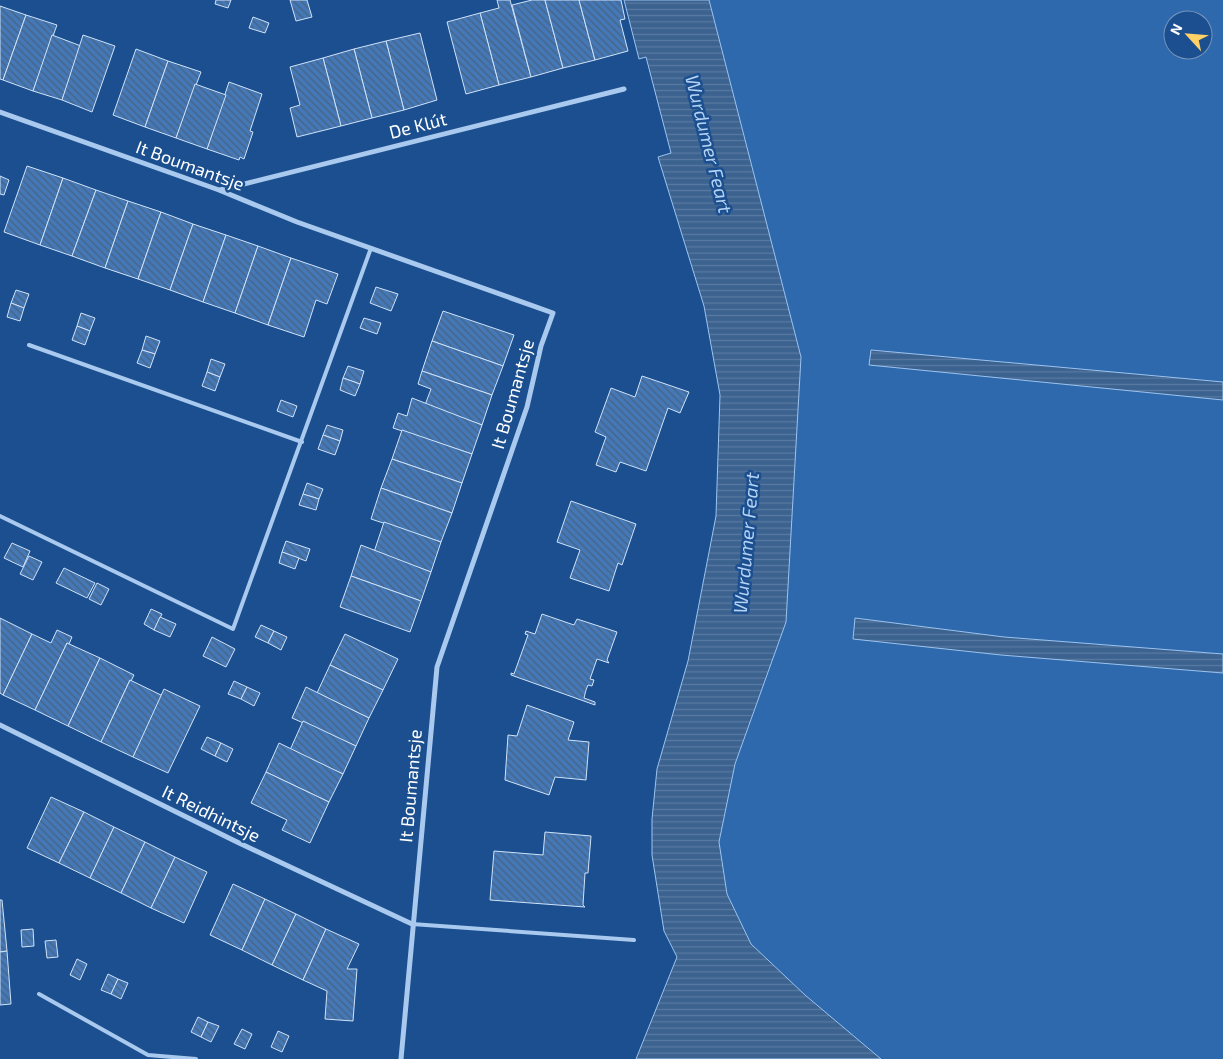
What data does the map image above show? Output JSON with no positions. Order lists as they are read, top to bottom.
{
  "streets": {
    "street": ["De Klút", "It Boumantsje", "It Reidhintsje"]
  },
  "crossings": [
    ["De Klút", "It Boumantsje"],
    ["It Boumantsje", "It Reidhintsje"]
  ],
  "water": ["Wurdumer Feart"],
  "north": "top left"
}
